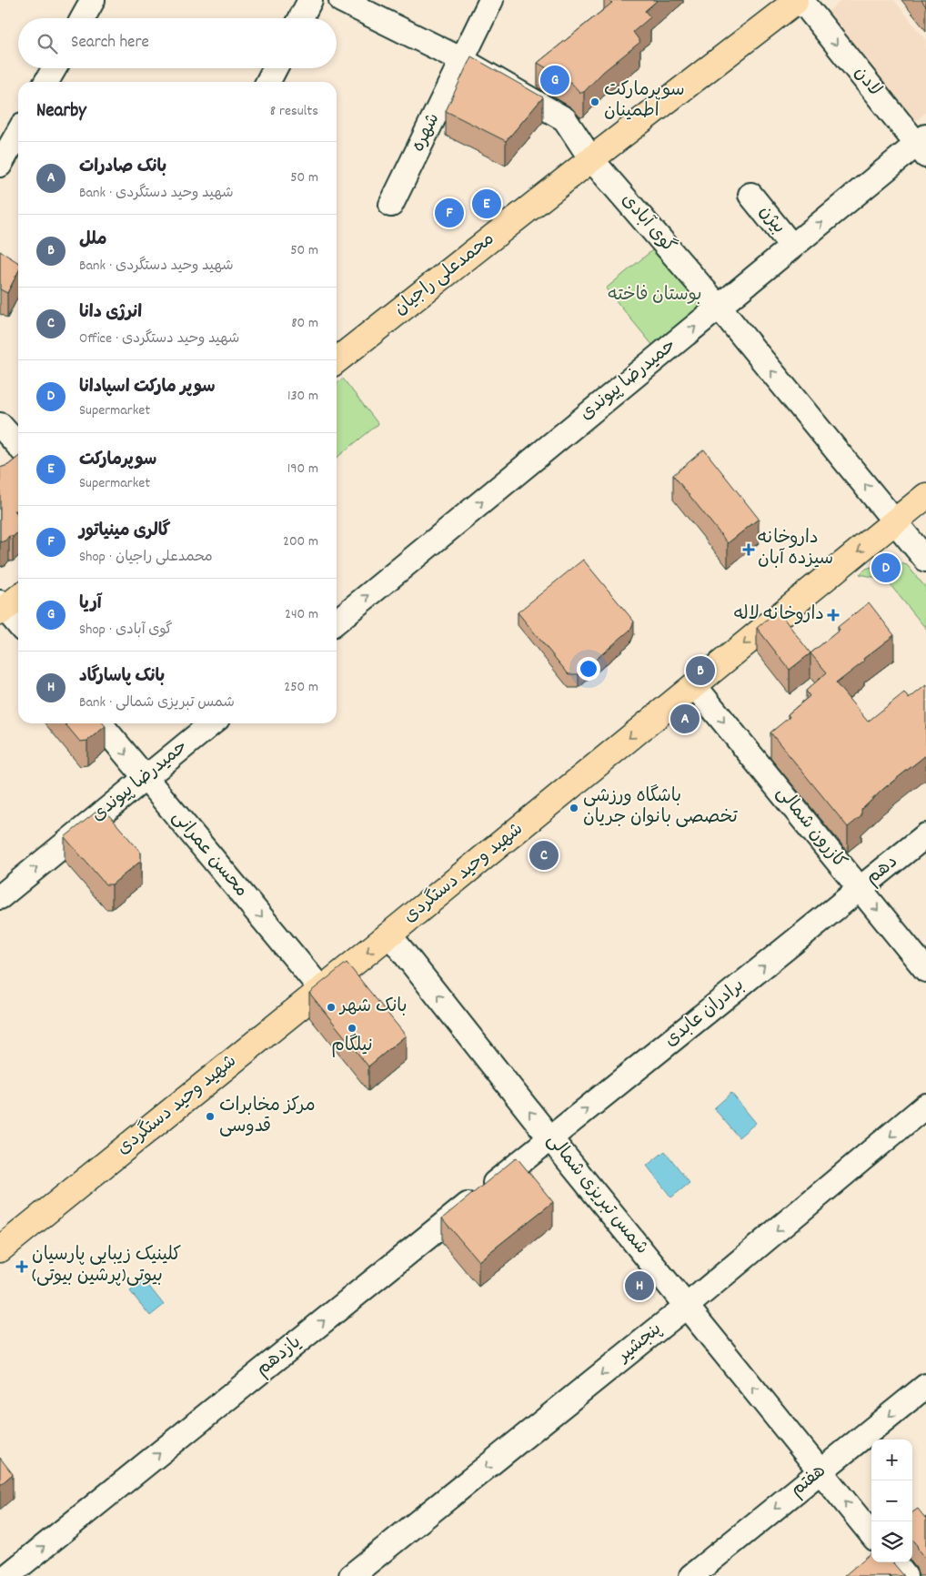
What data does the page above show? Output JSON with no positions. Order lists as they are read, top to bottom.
{
  "streets": {
    "main road": ["محمدعلی راجیان", "شهید وحید دستگردی"],
    "street": [
      "لادن",
      "شهره",
      "بیژن",
      "گوی آبادی",
      "حمیدرضا پیوندی",
      "کازرون شمالی",
      "محسن عمرانی",
      "دهم",
      "برادران عابدی",
      "شمس تبریزی شمالی",
      "پنجشیر",
      "یازدهم",
      "هفتم"
    ]
  },
  "crossings": [
    ["لادن", "محمدعلی راجیان"],
    ["لادن", "حمیدرضا پیوندی"],
    ["شهره", "گوی آبادی"],
    ["بیژن", "حمیدرضا پیوندی"],
    ["گوی آبادی", "محمدعلی راجیان"],
    ["گوی آبادی", "حمیدرضا پیوندی"],
    ["گوی آبادی", "شهید وحید دستگردی"],
    ["حمیدرضا پیوندی", "محسن عمرانی"],
    ["کازرون شمالی", "دهم"],
    ["کازرون شمالی", "شهید وحید دستگردی"],
    ["کازرون شمالی", "برادران عابدی"],
    ["محسن عمرانی", "شهید وحید دستگردی"],
    ["دهم", "برادران عابدی"],
    ["شهید وحید دستگردی", "شمس تبریزی شمالی"],
    ["برادران عابدی", "شمس تبریزی شمالی"],
    ["برادران عابدی", "یازدهم"],
    ["شمس تبریزی شمالی", "پنجشیر"],
    ["شمس تبریزی شمالی", "یازدهم"],
    ["شمس تبریزی شمالی", "هفتم"]
  ],
  "one_way": [
    "لادن",
    "حمیدرضا پیوندی",
    "کازرون شمالی",
    "محسن عمرانی",
    "شهید وحید دستگردی",
    "برادران عابدی",
    "شمس تبریزی شمالی",
    "پنجشیر",
    "یازدهم",
    "هفتم"
  ],
  "parks": ["بوستان فاخته"],
  "places": {
    "other": [
      "سوپرمارکت اطمینان",
      "باشگاه ورزشی تخصصی بانوان جریان",
      "بانک شهر",
      "نیلگام",
      "مرکز مخابرات قدوسی"
    ],
    "health": ["داروخانه سیزده آبان", "داروخانه لاله", "کلینیک زیبایی پارسیان بیوتی(پرشین بیوتی)"]
  },
  "page": {
    "search": "Search here",
    "pins": [
      "G",
      "E",
      "F",
      "D",
      "B",
      "A",
      "C",
      "H"
    ],
    "heading": ["Nearby", "8 results"],
    "list": [
      {
        "mark": "A",
        "name": "بانک صادرات",
        "note": "Bank · شهید وحید دستگردی",
        "value": "50 m"
      },
      {
        "mark": "B",
        "name": "ملل",
        "note": "Bank · شهید وحید دستگردی",
        "value": "50 m"
      },
      {
        "mark": "C",
        "name": "انرژی دانا",
        "note": "Office · شهید وحید دستگردی",
        "value": "80 m"
      },
      {
        "mark": "D",
        "name": "سوپر مارکت اسپادانا",
        "note": "Supermarket",
        "value": "130 m"
      },
      {
        "mark": "E",
        "name": "سوپرمارکت",
        "note": "Supermarket",
        "value": "190 m"
      },
      {
        "mark": "F",
        "name": "گالری مینیاتور",
        "note": "Shop · محمدعلی راجیان",
        "value": "200 m"
      },
      {
        "mark": "G",
        "name": "آریا",
        "note": "Shop · گوی آبادی",
        "value": "240 m"
      },
      {
        "mark": "H",
        "name": "بانک پاسارگاد",
        "note": "Bank · شمس تبریزی شمالی",
        "value": "250 m"
      }
    ],
    "map_buttons": ["+", "−"]
  }
}
